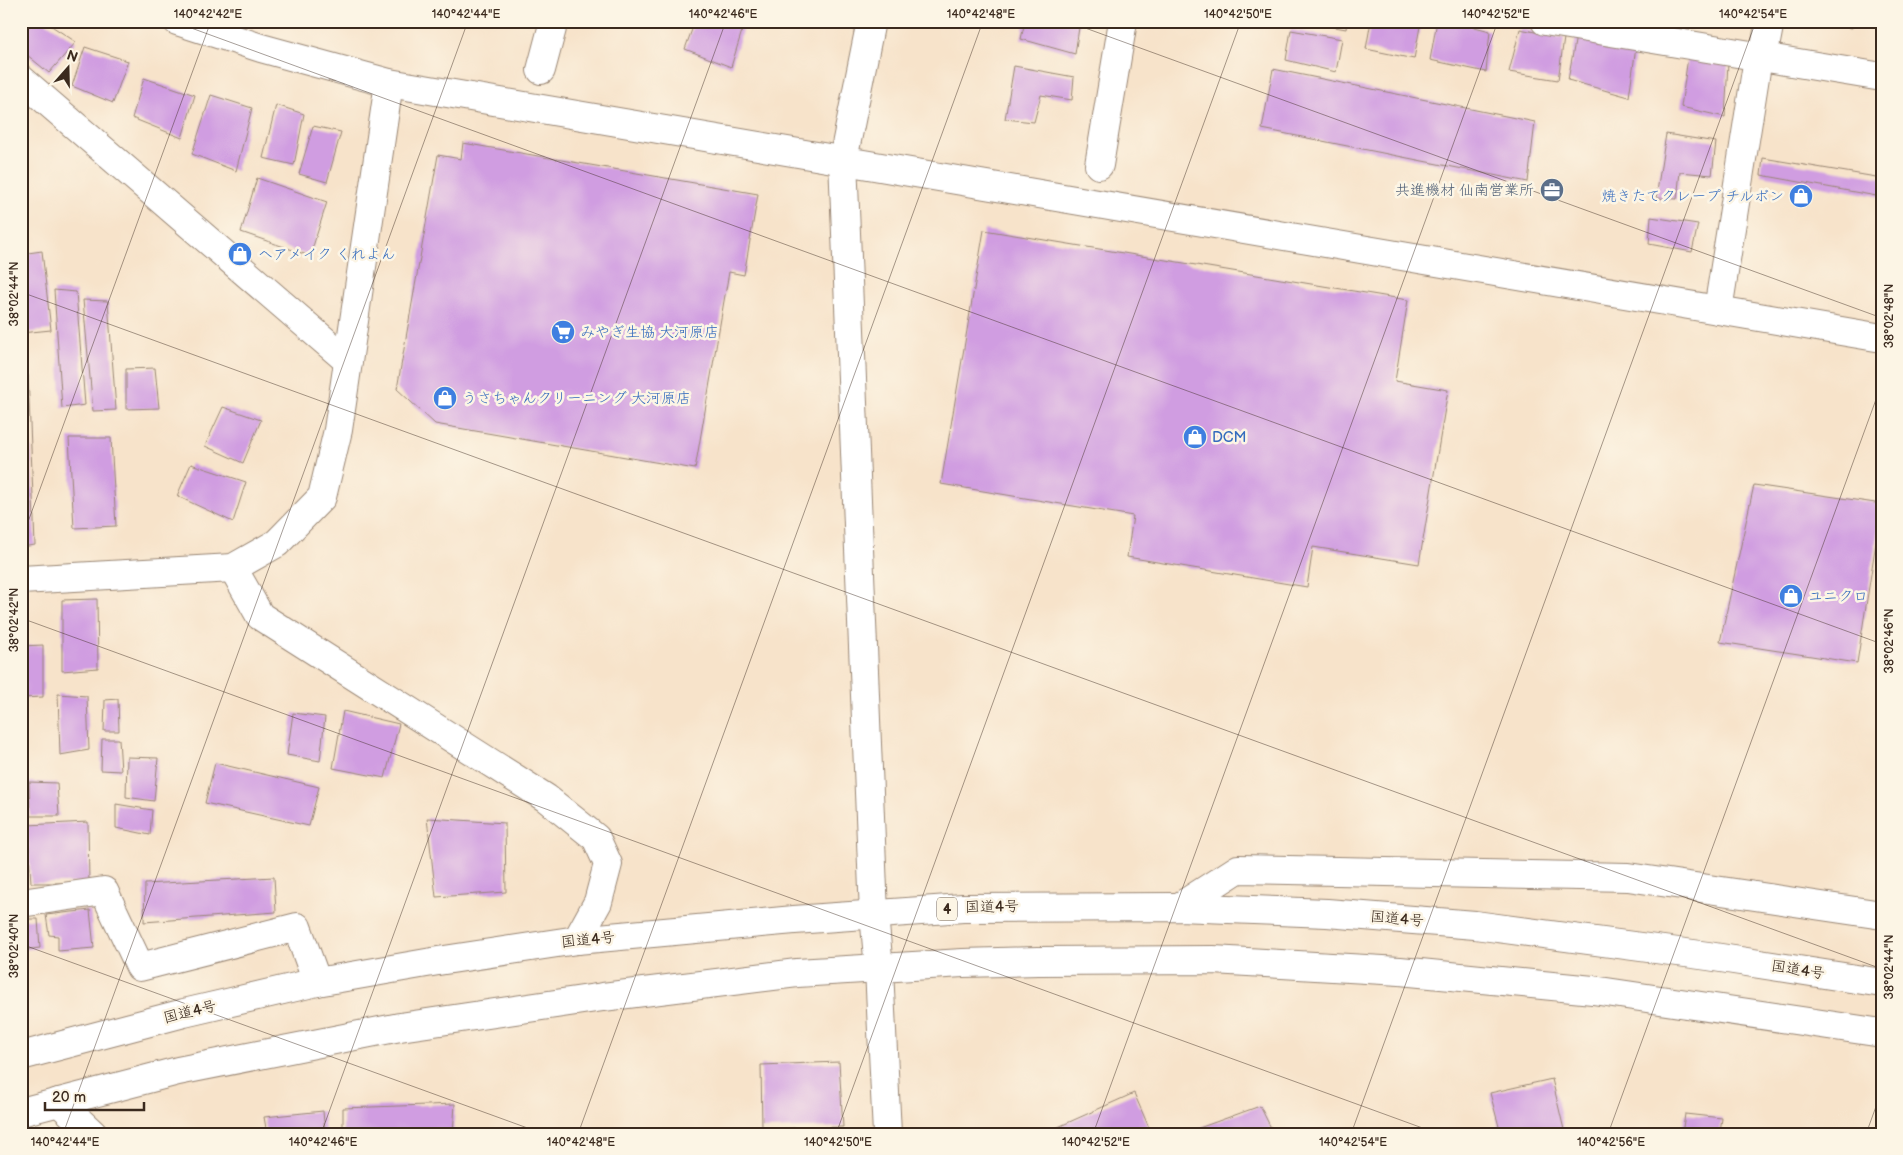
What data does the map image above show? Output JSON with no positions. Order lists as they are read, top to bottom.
{
  "streets": {
    "main road": ["国道4号", "4"]
  },
  "places": {
    "office": ["共進機材 仙南営業所"],
    "shop": [
      "焼きたてクレープ チルボン",
      "ヘアメイク くれよん",
      "うさちゃんクリーニング 大河原店",
      "DCM",
      "ユニクロ"
    ],
    "supermarket": ["みやぎ生協 大河原店"]
  },
  "scale_bar": "20 m",
  "north": "top",
  "coordinates": [
    "140°42'42\"E",
    "140°42'44\"E",
    "140°42'46\"E",
    "140°42'48\"E",
    "140°42'50\"E",
    "140°42'52\"E",
    "140°42'54\"E",
    "38°02'44\"N",
    "38°02'48\"N",
    "38°02'42\"N",
    "38°02'46\"N",
    "38°02'40\"N",
    "140°42'56\"E"
  ]
}
